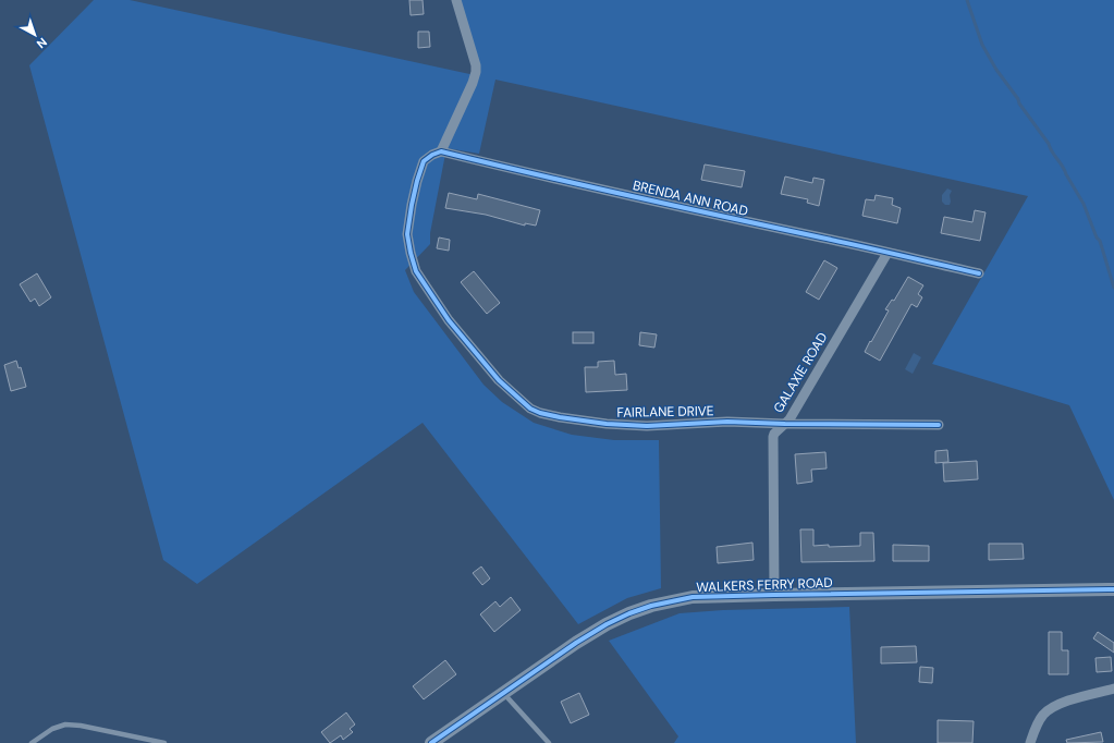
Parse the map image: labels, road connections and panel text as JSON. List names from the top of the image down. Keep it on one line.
{"streets":{"street":["BRENDA ANN ROAD","GALAXIE ROAD","FAIRLANE DRIVE","WALKERS FERRY ROAD"]},"crossings":[["BRENDA ANN ROAD","GALAXIE ROAD"],["BRENDA ANN ROAD","FAIRLANE DRIVE"],["GALAXIE ROAD","FAIRLANE DRIVE"],["GALAXIE ROAD","WALKERS FERRY ROAD"]],"north":"bottom right"}
